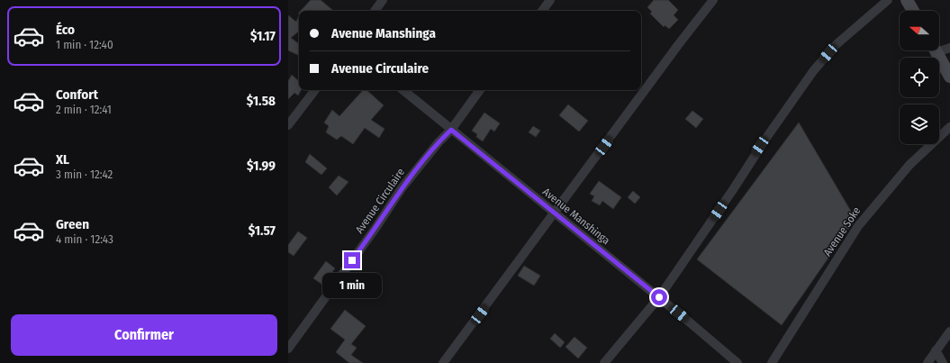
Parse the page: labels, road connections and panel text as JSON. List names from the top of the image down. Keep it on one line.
{"streets":{"street":["Avenue Circulaire","Avenue Manshinga","Avenue Soke"]},"crossings":[["Avenue Circulaire","Avenue Manshinga"]],"north":"left","page":{"list":[{"name":"Éco","note":"1 min · 12:40","value":"$1.17"},{"name":"Confort","note":"2 min · 12:41","value":"$1.58"},{"name":"XL","note":"3 min · 12:42","value":"$1.99"},{"name":"Green","note":"4 min · 12:43","value":"$1.57"}],"banner":["Avenue Manshinga","Avenue Circulaire"],"bubble":"1 min","buttons":"Confirmer"}}
